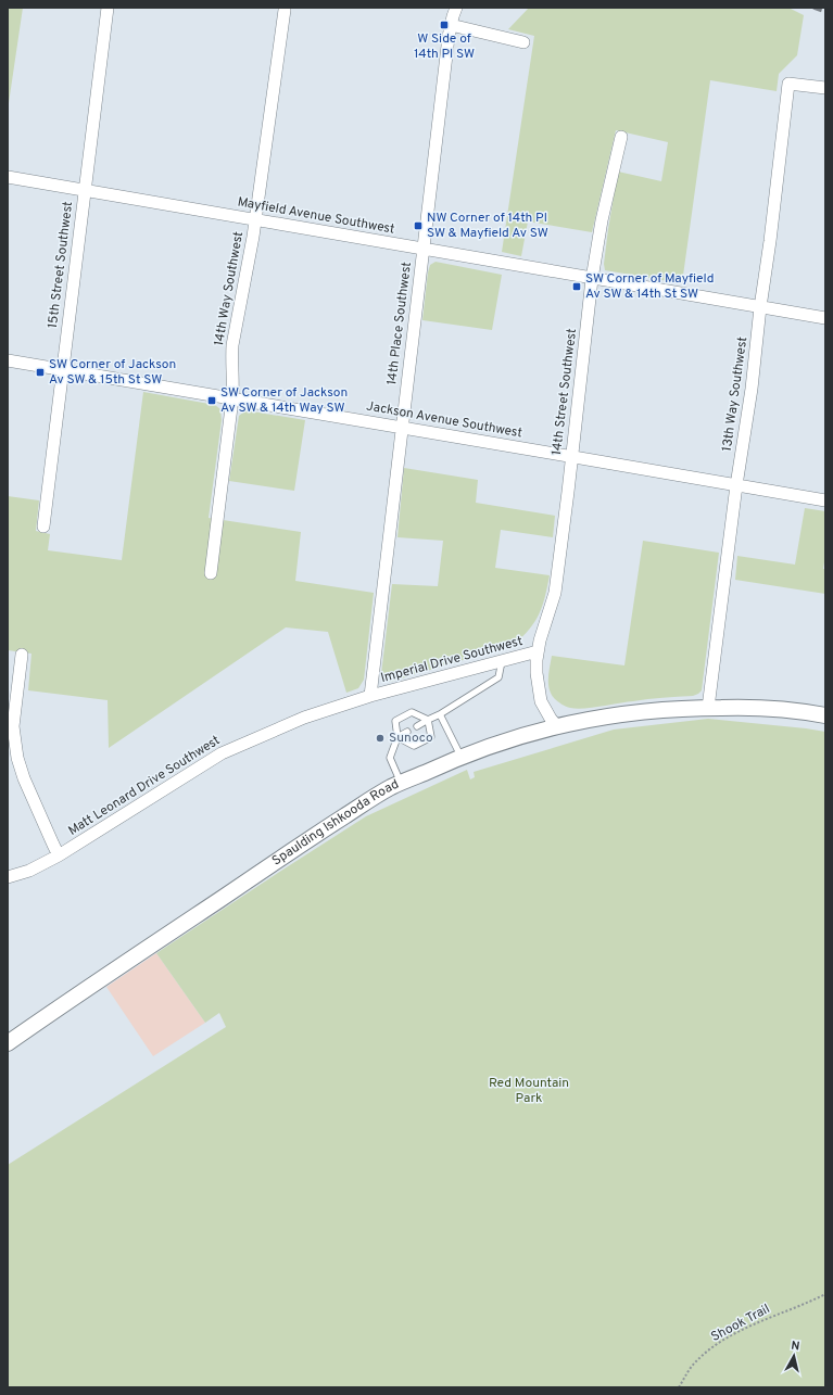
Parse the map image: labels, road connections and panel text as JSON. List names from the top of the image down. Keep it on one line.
{"streets":{"street":["Mayfield Avenue Southwest","15th Street Southwest","14th Way Southwest","14th Place Southwest","14th Street Southwest","13th Way Southwest","Jackson Avenue Southwest","Imperial Drive Southwest","Matt Leonard Drive Southwest","Spaulding Ishkooda Road"],"path":["Shook Trail"]},"crossings":[["Mayfield Avenue Southwest","15th Street Southwest"],["Mayfield Avenue Southwest","14th Way Southwest"],["Mayfield Avenue Southwest","14th Place Southwest"],["Mayfield Avenue Southwest","14th Street Southwest"],["Mayfield Avenue Southwest","13th Way Southwest"],["15th Street Southwest","Jackson Avenue Southwest"],["14th Way Southwest","Jackson Avenue Southwest"],["14th Place Southwest","Jackson Avenue Southwest"],["14th Place Southwest","Imperial Drive Southwest"],["14th Place Southwest","Matt Leonard Drive Southwest"],["14th Street Southwest","Jackson Avenue Southwest"],["14th Street Southwest","Imperial Drive Southwest"],["13th Way Southwest","Jackson Avenue Southwest"],["13th Way Southwest","Spaulding Ishkooda Road"],["Imperial Drive Southwest","Matt Leonard Drive Southwest"],["Imperial Drive Southwest","Spaulding Ishkooda Road"]],"parks":["Red Mountain Park"],"places":{"transit":["W Side of 14th Pl SW","NW Corner of 14th Pl SW & Mayfield Av SW","SW Corner of Mayfield Av SW & 14th St SW","SW Corner of Jackson Av SW & 15th St SW","SW Corner of Jackson Av SW & 14th Way SW"],"other":["Sunoco"]},"north":"top"}
